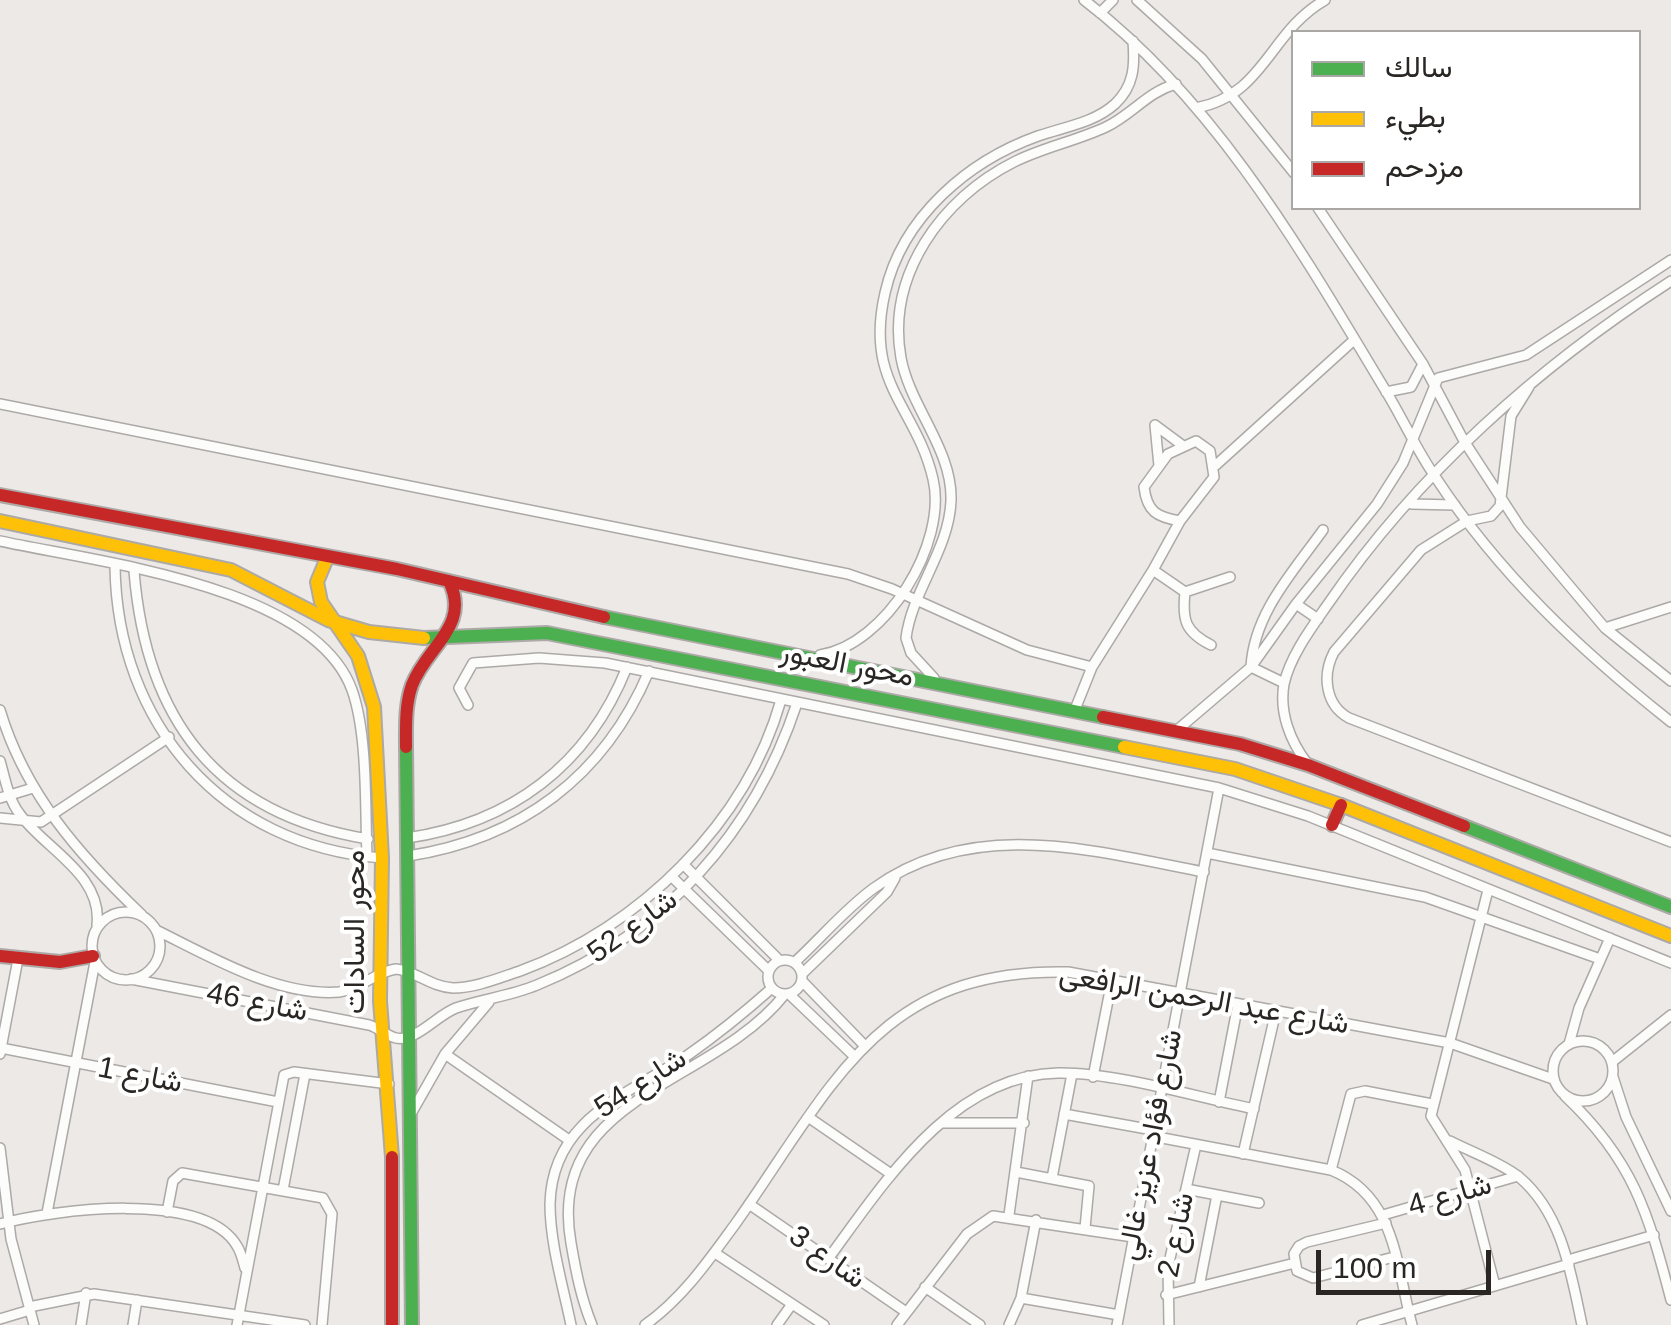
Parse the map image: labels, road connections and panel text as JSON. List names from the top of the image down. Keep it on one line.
{"streets":{"main road":["محور العبور","محور السادات"],"street":["شارع 52","شارع عبد الرحمن الرافعى","شارع 46","شارع 1","شارع 54","شارع فؤاد عزيز غالي","شارع 4","شارع 2","شارع 3"]},"crossings":[["محور العبور","محور السادات"],["شارع 52","محور السادات"],["شارع 52","شارع 46"],["محور السادات","شارع 46"],["شارع عبد الرحمن الرافعى","شارع فؤاد عزيز غالي"],["شارع عبد الرحمن الرافعى","شارع 3"]],"legend":["سالك","بطيء","مزدحم"],"scale_bar":"100 m"}
